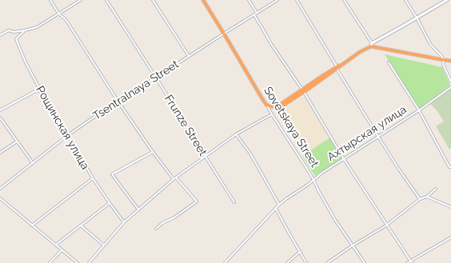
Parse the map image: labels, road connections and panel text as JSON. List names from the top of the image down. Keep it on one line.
{"streets":{"highway":["Sovetskaya Street"],"street":["Tsentralnaya Street","Frunze Street","Рощинская улица","Ахтырская улица"]},"crossings":[["Tsentralnaya Street","Frunze Street"],["Tsentralnaya Street","Sovetskaya Street"],["Tsentralnaya Street","Рощинская улица"],["Sovetskaya Street","Ахтырская улица"]]}
